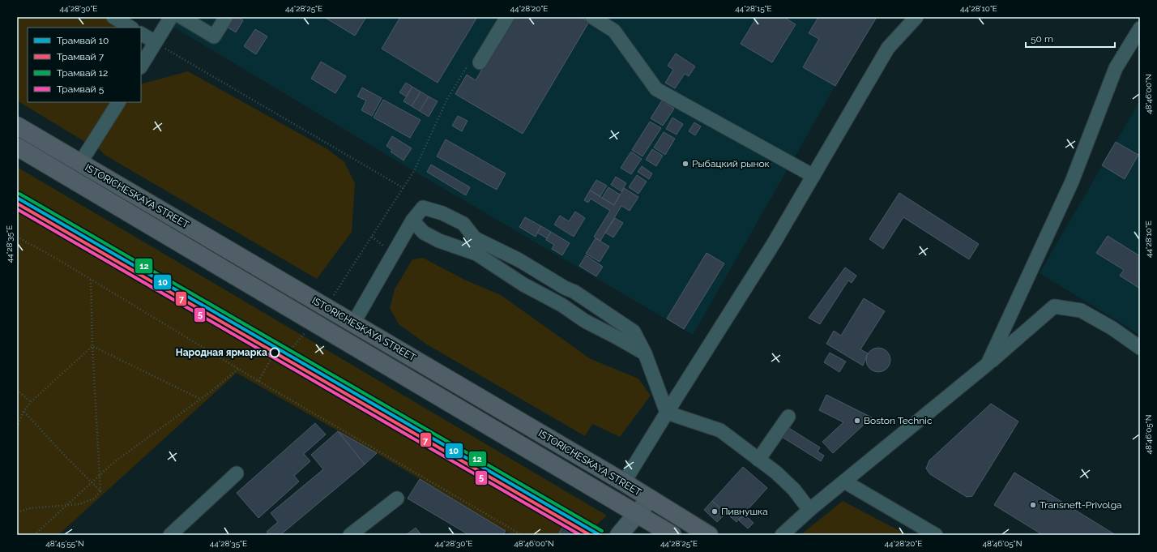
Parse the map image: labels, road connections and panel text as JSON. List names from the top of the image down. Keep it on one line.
{"streets":{"highway":["ISTORICHESKAYA STREET"]},"places":["Рыбацкий рынок","Народная ярмарка","Boston Technic","Transneft-Privolga","Пивнушка"],"lines":["tram line 12","tram line 10","tram line 7","tram line 5"],"legend":["Трамвай 10","Трамвай 7","Трамвай 12","Трамвай 5"],"scale_bar":"50 m","coordinates":["44°28'30\"E","44°28'25\"E","44°28'20\"E","44°28'15\"E","44°28'10\"E","48°46'00\"N","44°28'35\"E","48°46'05\"N","48°45'55\"N"]}
